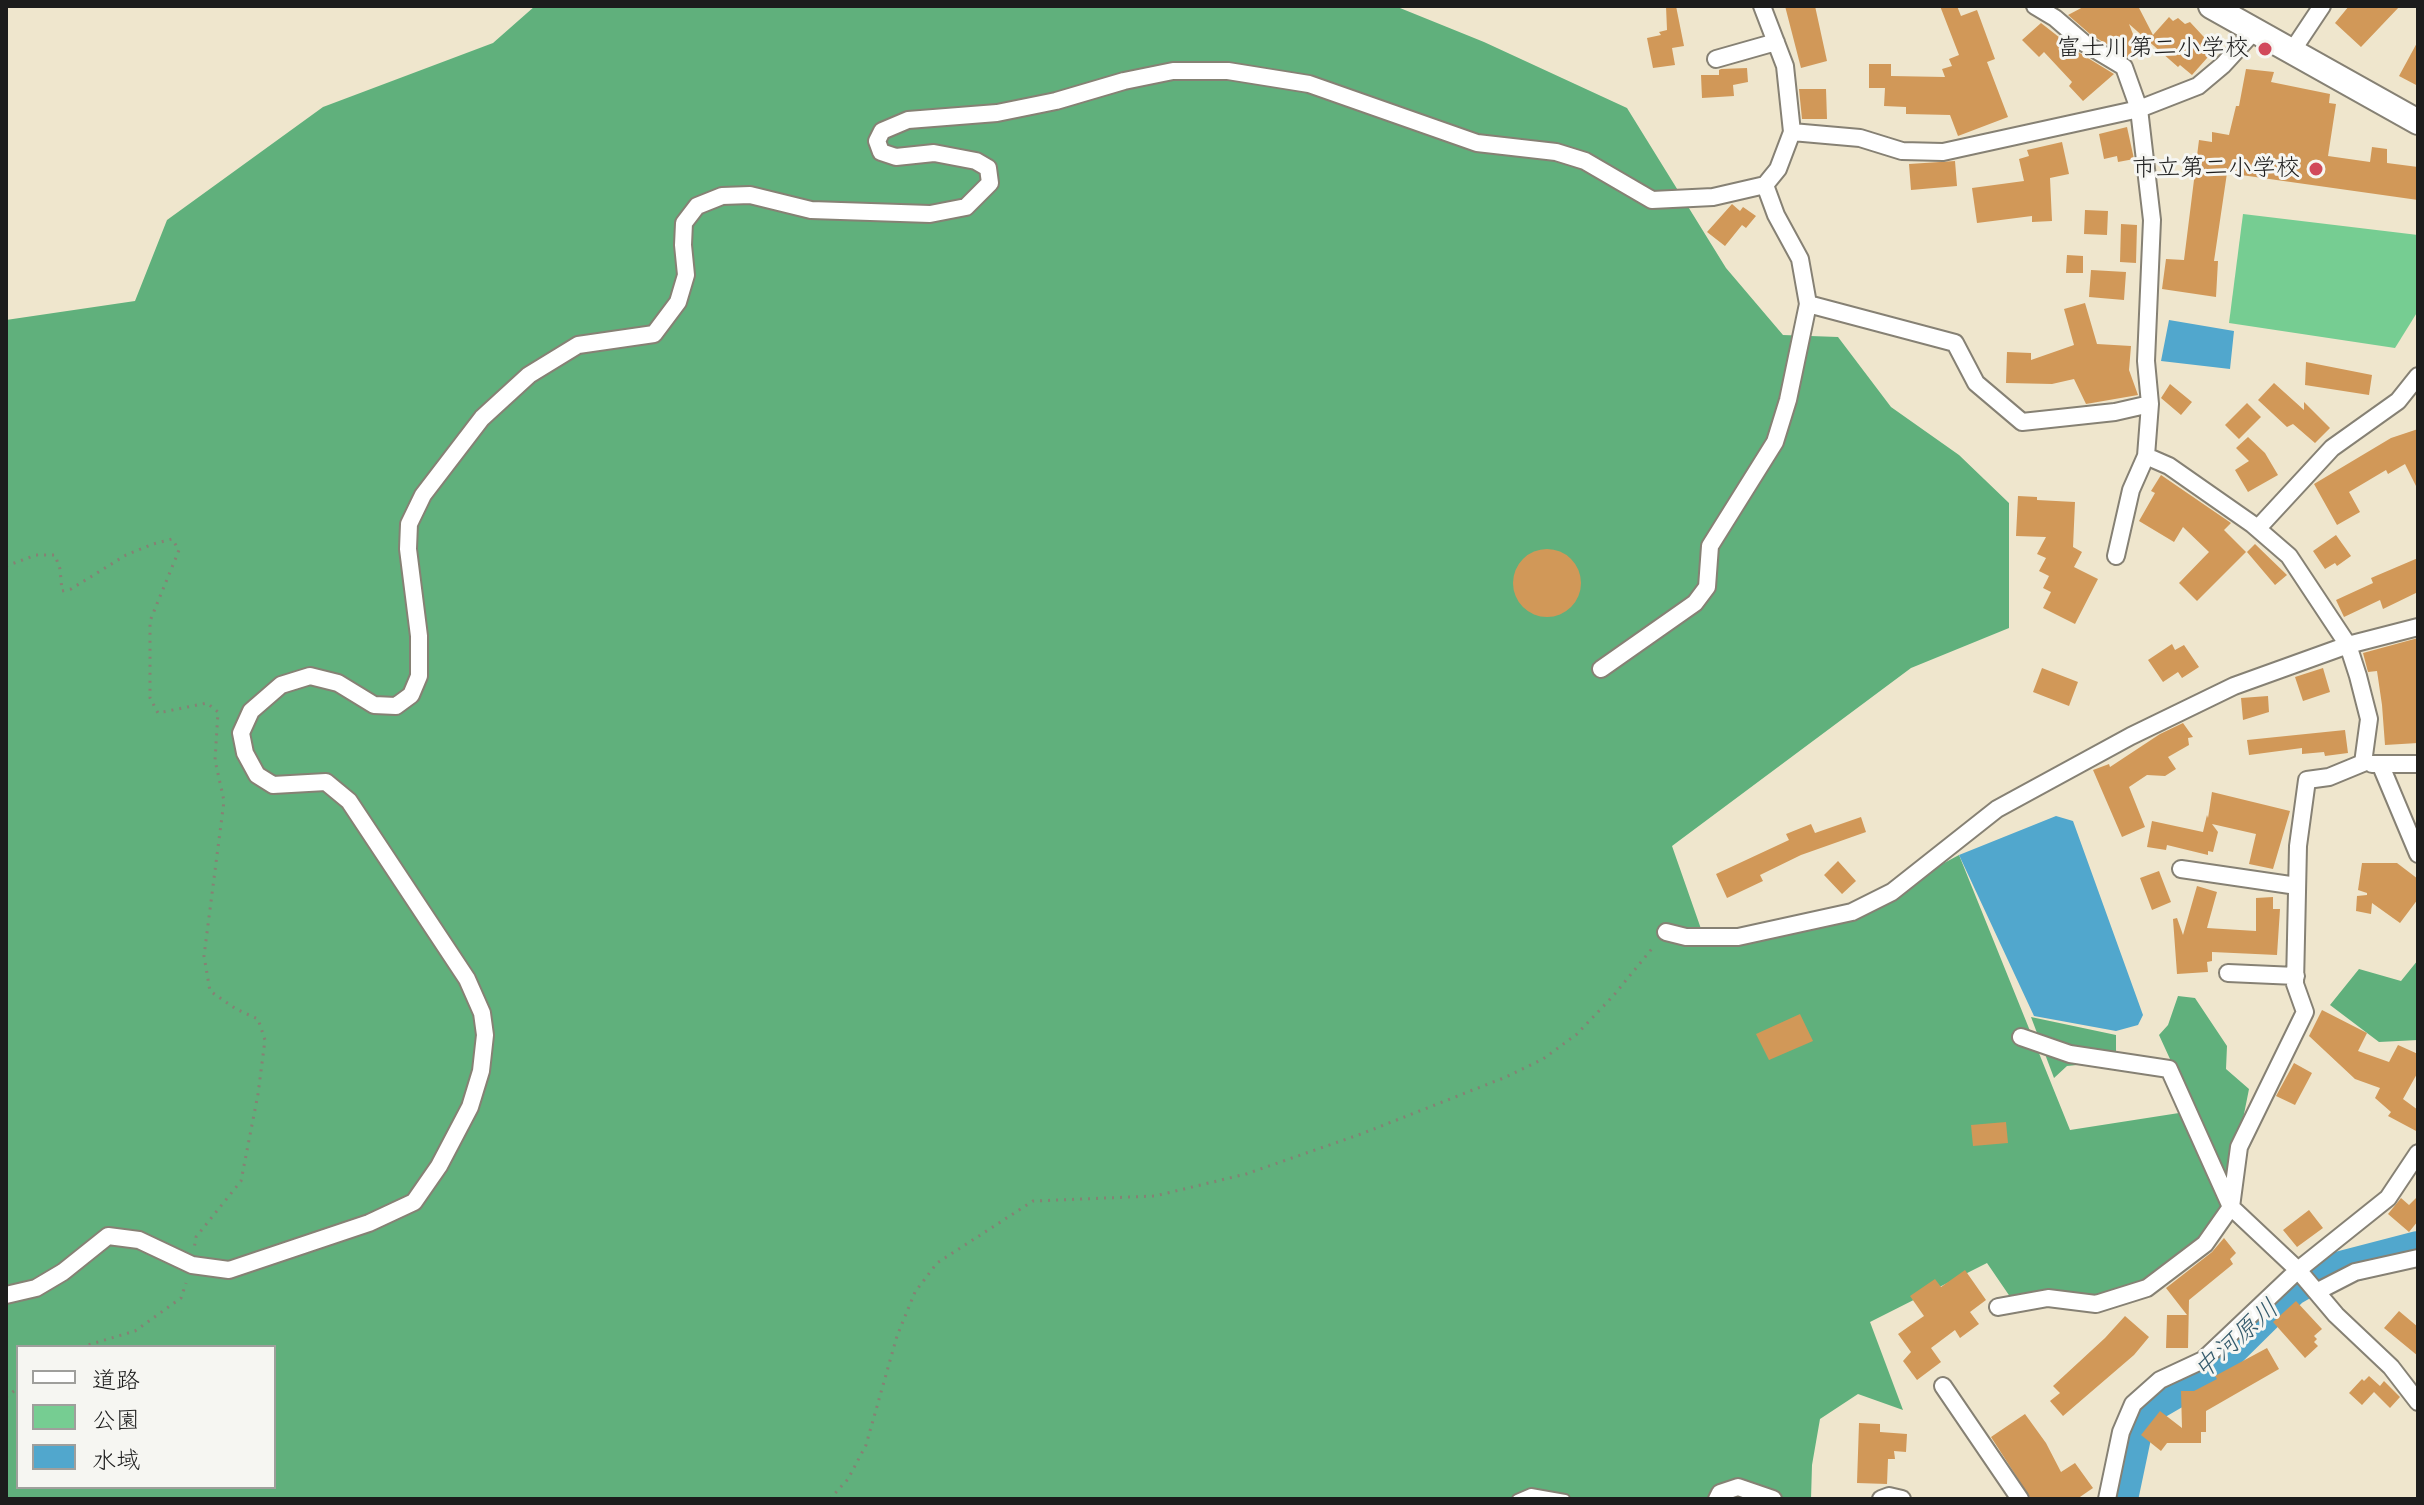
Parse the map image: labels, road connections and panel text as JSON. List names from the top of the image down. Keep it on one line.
{"water":["中河原川"],"places":["富士川第二小学校","市立第二小学校"],"legend":["道路","公園","水域"]}
